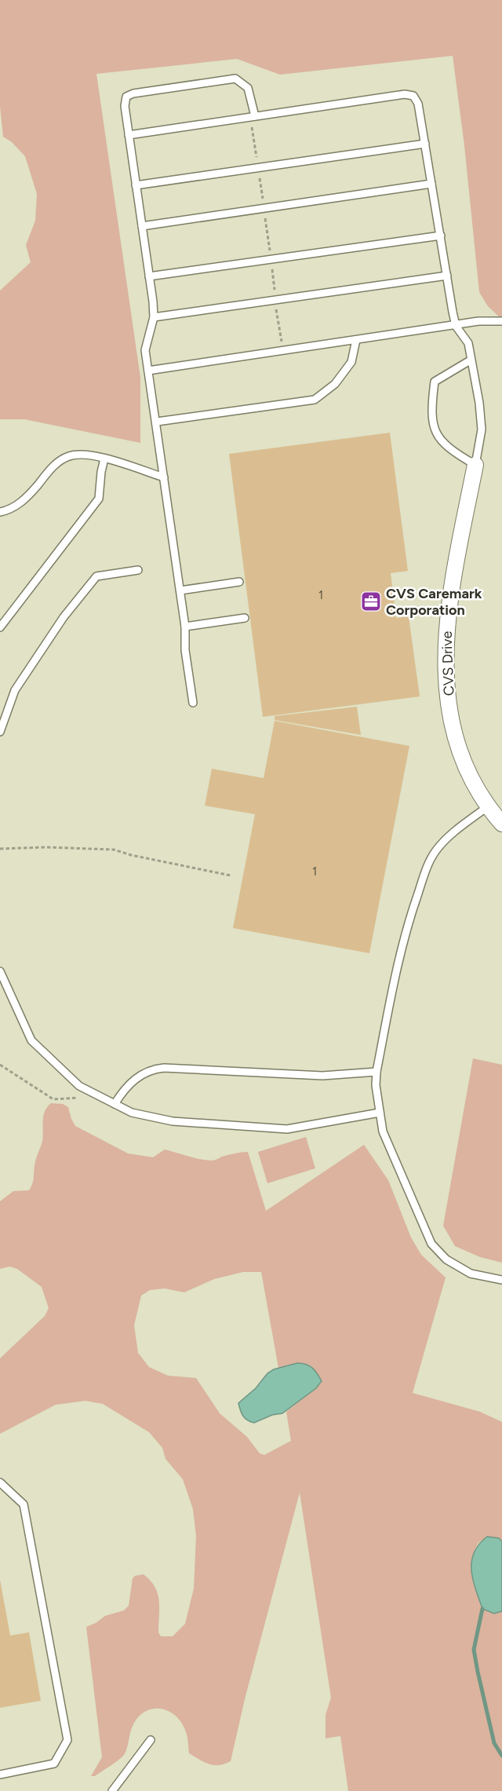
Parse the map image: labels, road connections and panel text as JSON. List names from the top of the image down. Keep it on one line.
{"streets":{"street":["CVS Drive"]},"places":{"office":["CVS Caremark Corporation"]},"house_numbers":["1","1"]}
